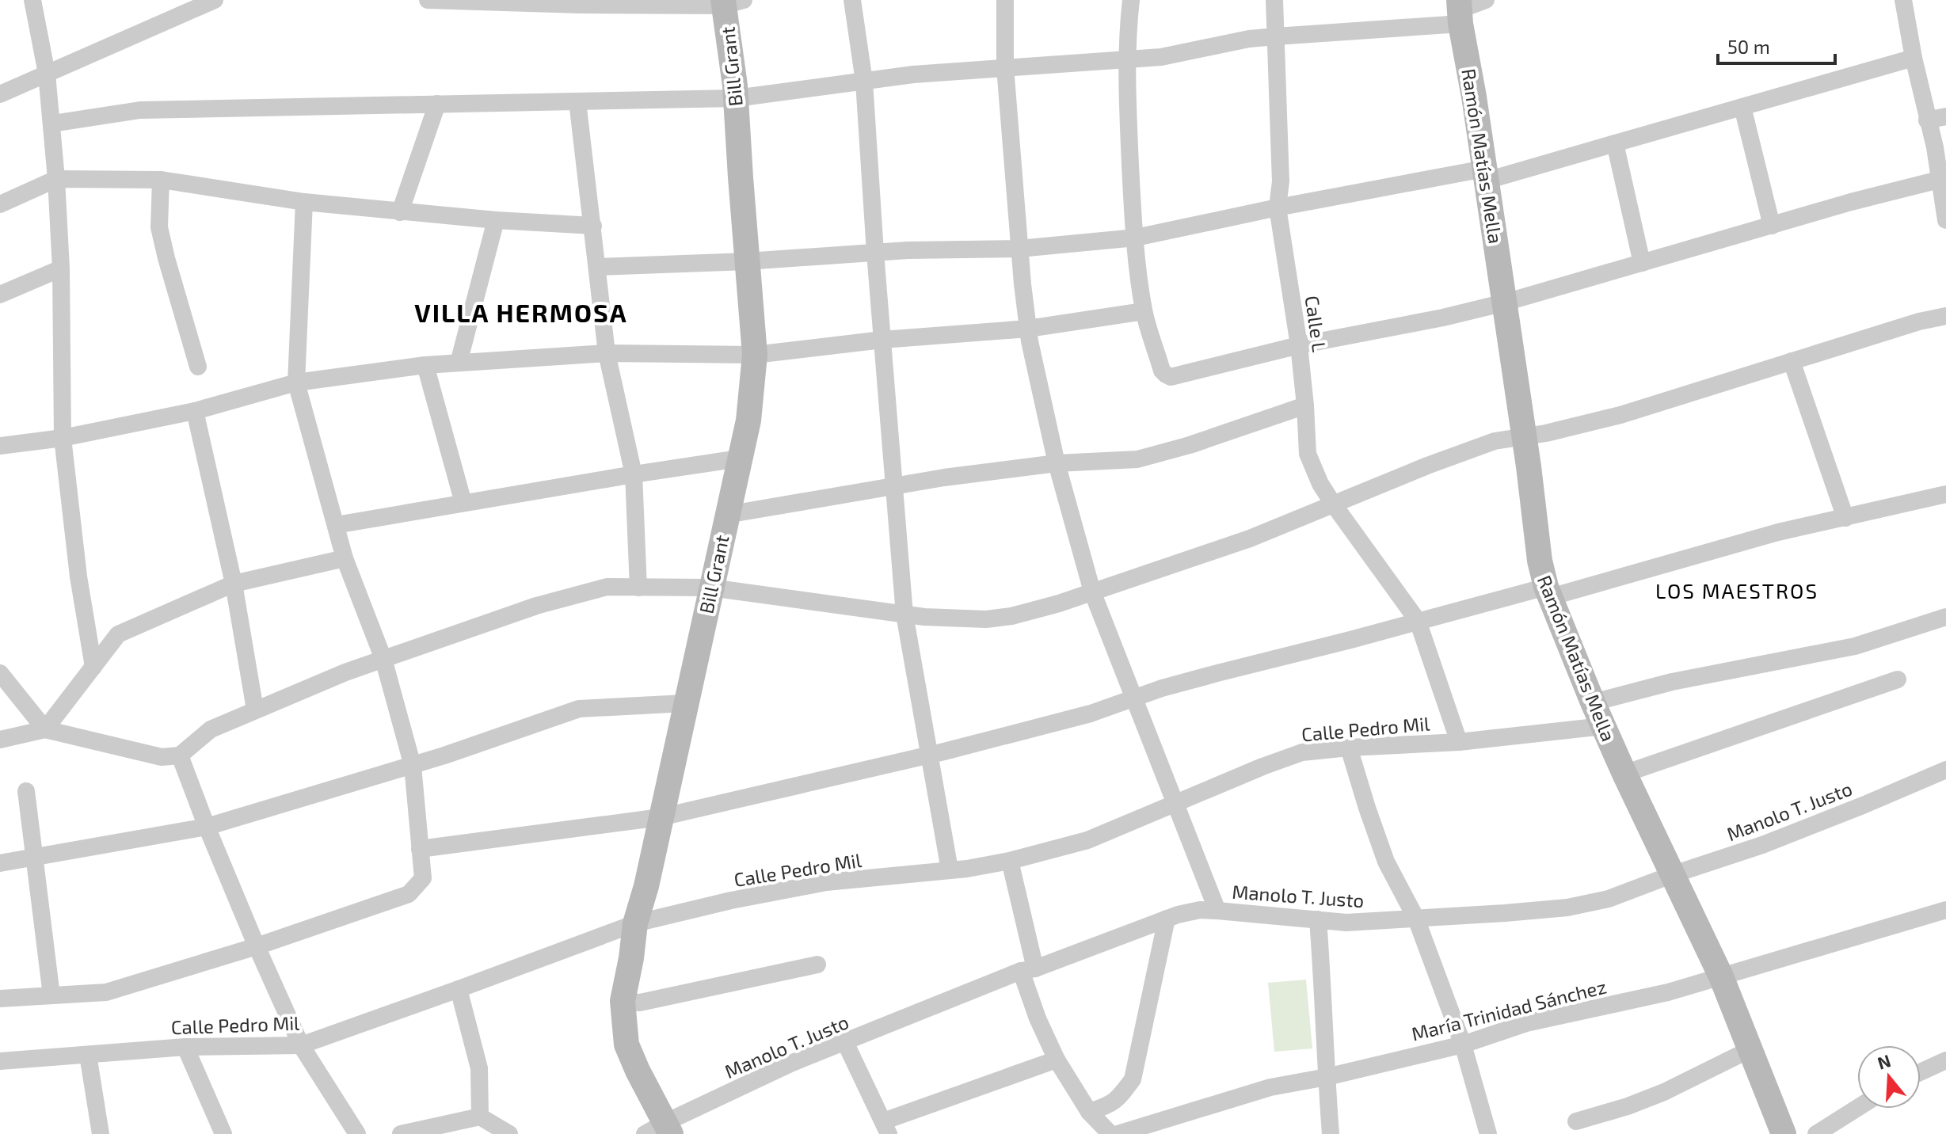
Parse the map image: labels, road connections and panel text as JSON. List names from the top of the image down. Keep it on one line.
{"streets":{"street":["Bill Grant","Ramón Matías Mella","Calle L","Calle Pedro Mil","Manolo T. Justo","María Trinidad Sánchez"]},"crossings":[["Bill Grant","Calle Pedro Mil"],["Bill Grant","Manolo T. Justo"],["Ramón Matías Mella","Calle Pedro Mil"],["Ramón Matías Mella","Manolo T. Justo"],["Ramón Matías Mella","María Trinidad Sánchez"],["Calle L","Calle Pedro Mil"]],"districts":["VILLA HERMOSA","LOS MAESTROS"],"scale_bar":"50 m","north":"top"}
